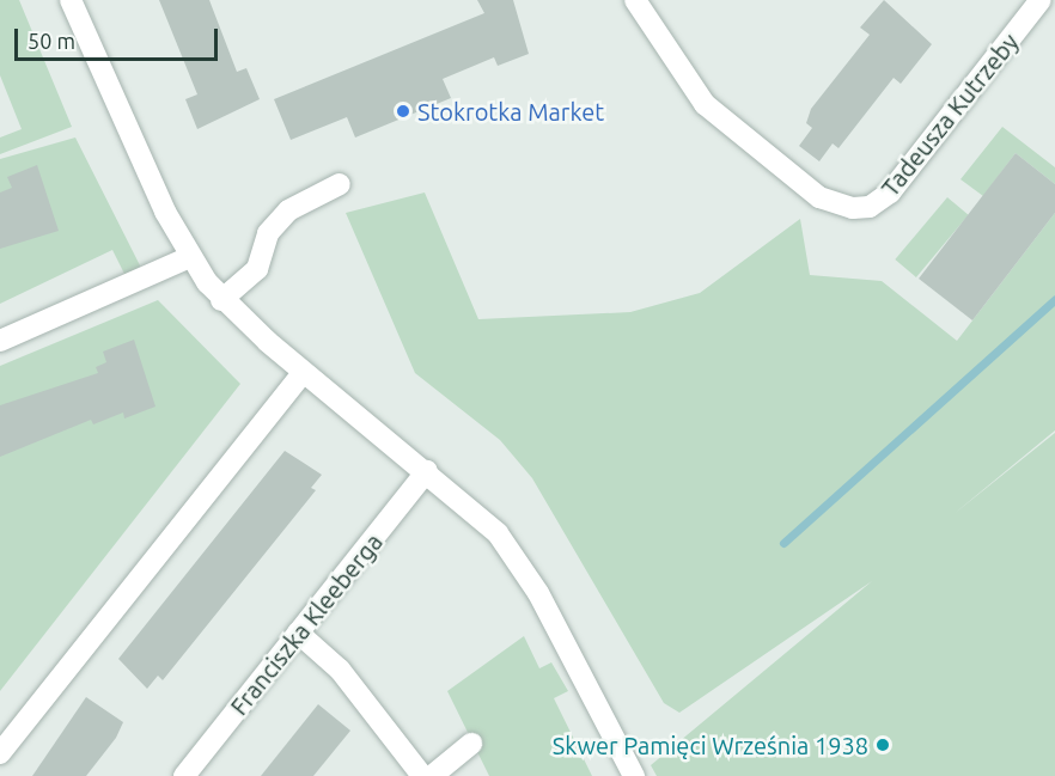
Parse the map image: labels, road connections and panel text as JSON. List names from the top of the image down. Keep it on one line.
{"streets":{"street":["Tadeusza Kutrzeby","Franciszka Kleeberga"]},"places":["Stokrotka Market","Skwer Pamięci Września 1938"],"scale_bar":"50 m"}
